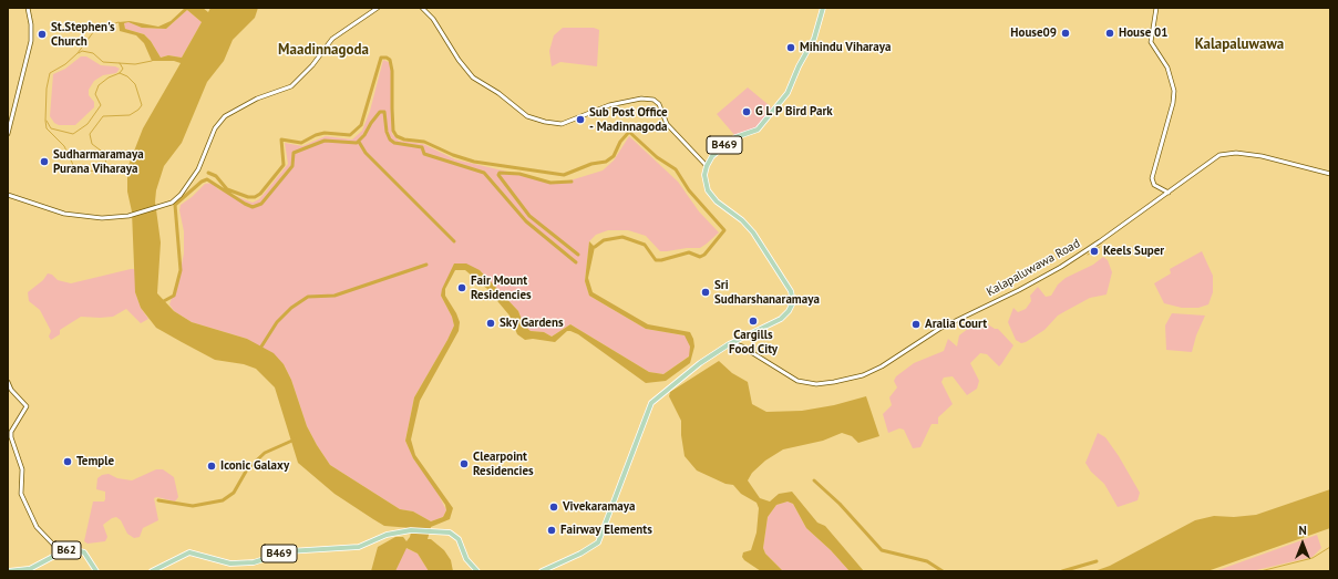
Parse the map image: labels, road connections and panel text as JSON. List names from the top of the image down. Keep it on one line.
{"streets":{"main road":["B469","B62"],"street":["Kalapaluwawa Road"]},"crossings":[["B469","Kalapaluwawa Road"]],"districts":["Kalapaluwawa","Maadinnagoda"],"places":["House09","House 01","St.Stephen's Church","Mihindu Viharaya","G L P Bird Park","Sub Post Office - Madinnagoda","Sudharmaramaya Purana Viharaya","Keels Super","Fair Mount Residencies","Sri Sudharshanaramaya","Cargills Food City","Sky Gardens","Aralia Court","Temple","Clearpoint Residencies","Iconic Galaxy","Vivekaramaya","Fairway Elements"],"north":"top"}
